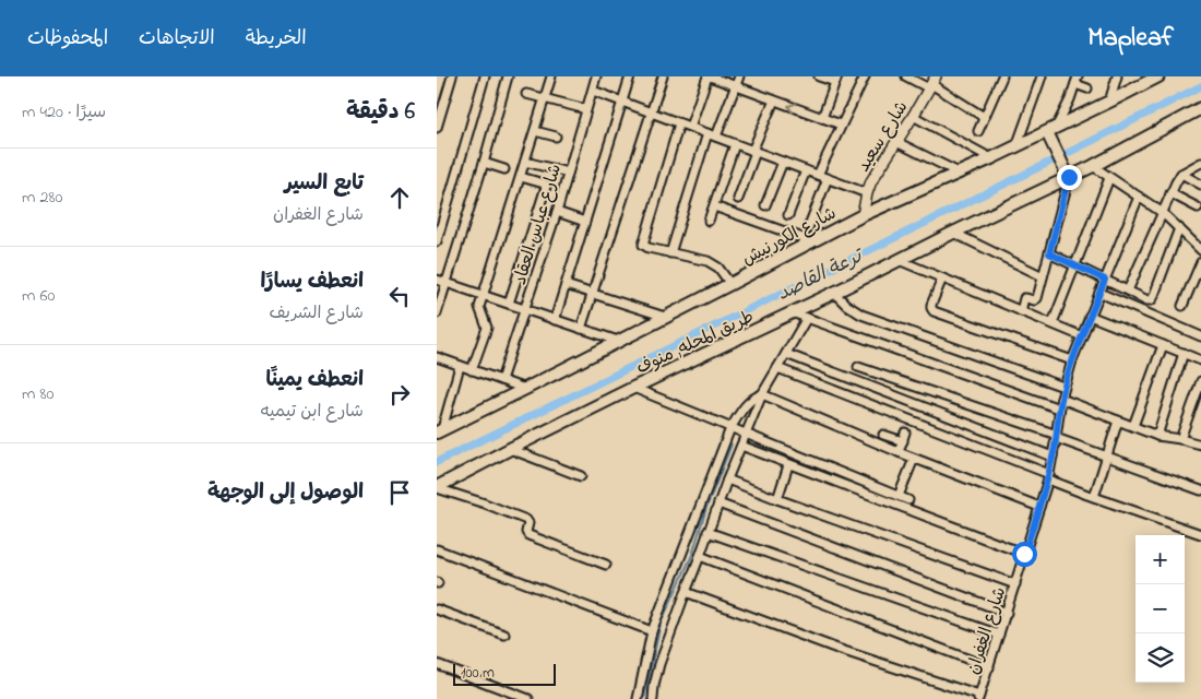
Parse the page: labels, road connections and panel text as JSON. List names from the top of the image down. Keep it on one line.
{"streets":{"main road":["شارع الكورنيش","طريق المحله, منوف"],"street":["شارع سعيد","شارع عباس العقاد","شارع الغفران"]},"crossings":[["شارع سعيد","شارع الكورنيش"]],"water":["ترعة القاصد"],"scale_bar":"100 m","page":{"header":"Mapleaf","nav":["الخريطة","الاتجاهات","المحفوظات"],"heading":["6 دقيقة","سيرًا · 420 m"],"list":[["تابع السير","شارع الغفران","280 m"],["انعطف يسارًا","شارع الشريف","60 m"],["انعطف يمينًا","شارع ابن تيميه","80 m"],"الوصول إلى الوجهة"],"map_buttons":["+","−"],"scale":"100 m"}}
